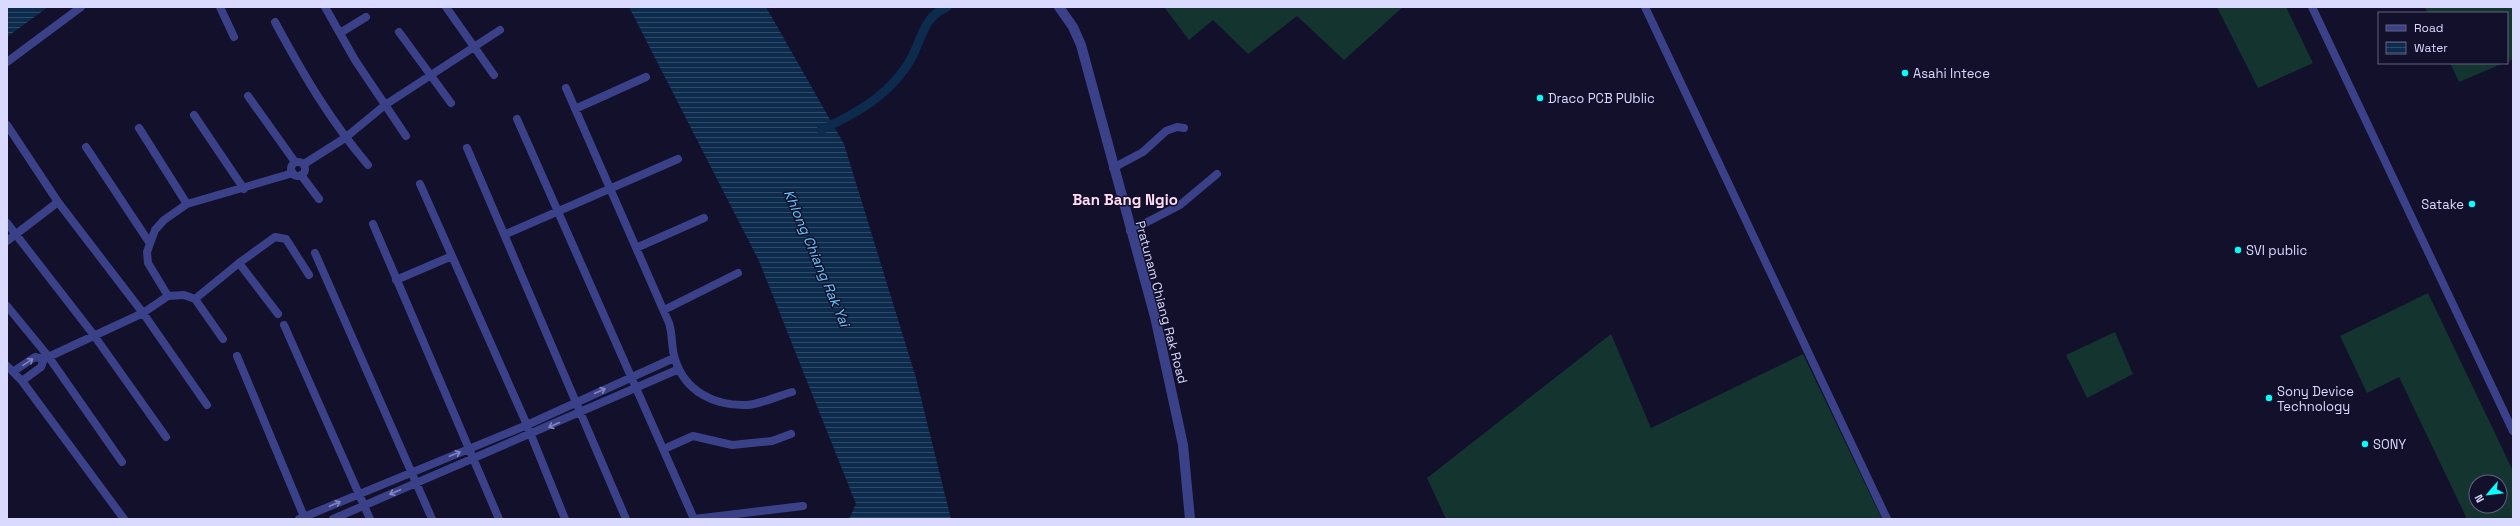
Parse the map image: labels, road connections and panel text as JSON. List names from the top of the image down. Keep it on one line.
{"streets":{"street":["Pratunam Chiang Rak Road"]},"districts":["Ban Bang Ngio"],"water":["Khlong Chiang Rak Yai"],"places":["Asahi Intece","Draco PCB PUblic","Satake","SVI public","Sony Device Technology","SONY"],"legend":["Road","Water"],"north":"bottom left"}
